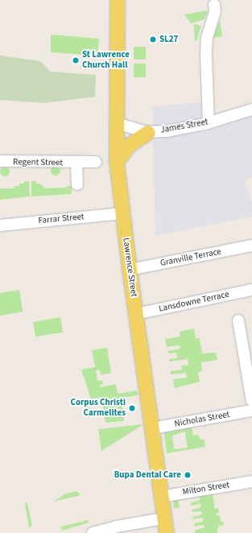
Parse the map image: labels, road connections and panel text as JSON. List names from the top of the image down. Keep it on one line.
{"streets":{"main road":["Lawrence Street"],"street":["James Street","Regent Street","Farrar Street","Granville Terrace","Lansdowne Terrace","Nicholas Street","Milton Street"]},"crossings":[["James Street","Lawrence Street"],["Farrar Street","Lawrence Street"],["Granville Terrace","Lawrence Street"],["Lawrence Street","Lansdowne Terrace"],["Lawrence Street","Nicholas Street"],["Lawrence Street","Milton Street"]],"places":["SL27","St Lawrence Church Hall","Corpus Christi Carmelites","Bupa Dental Care"]}
